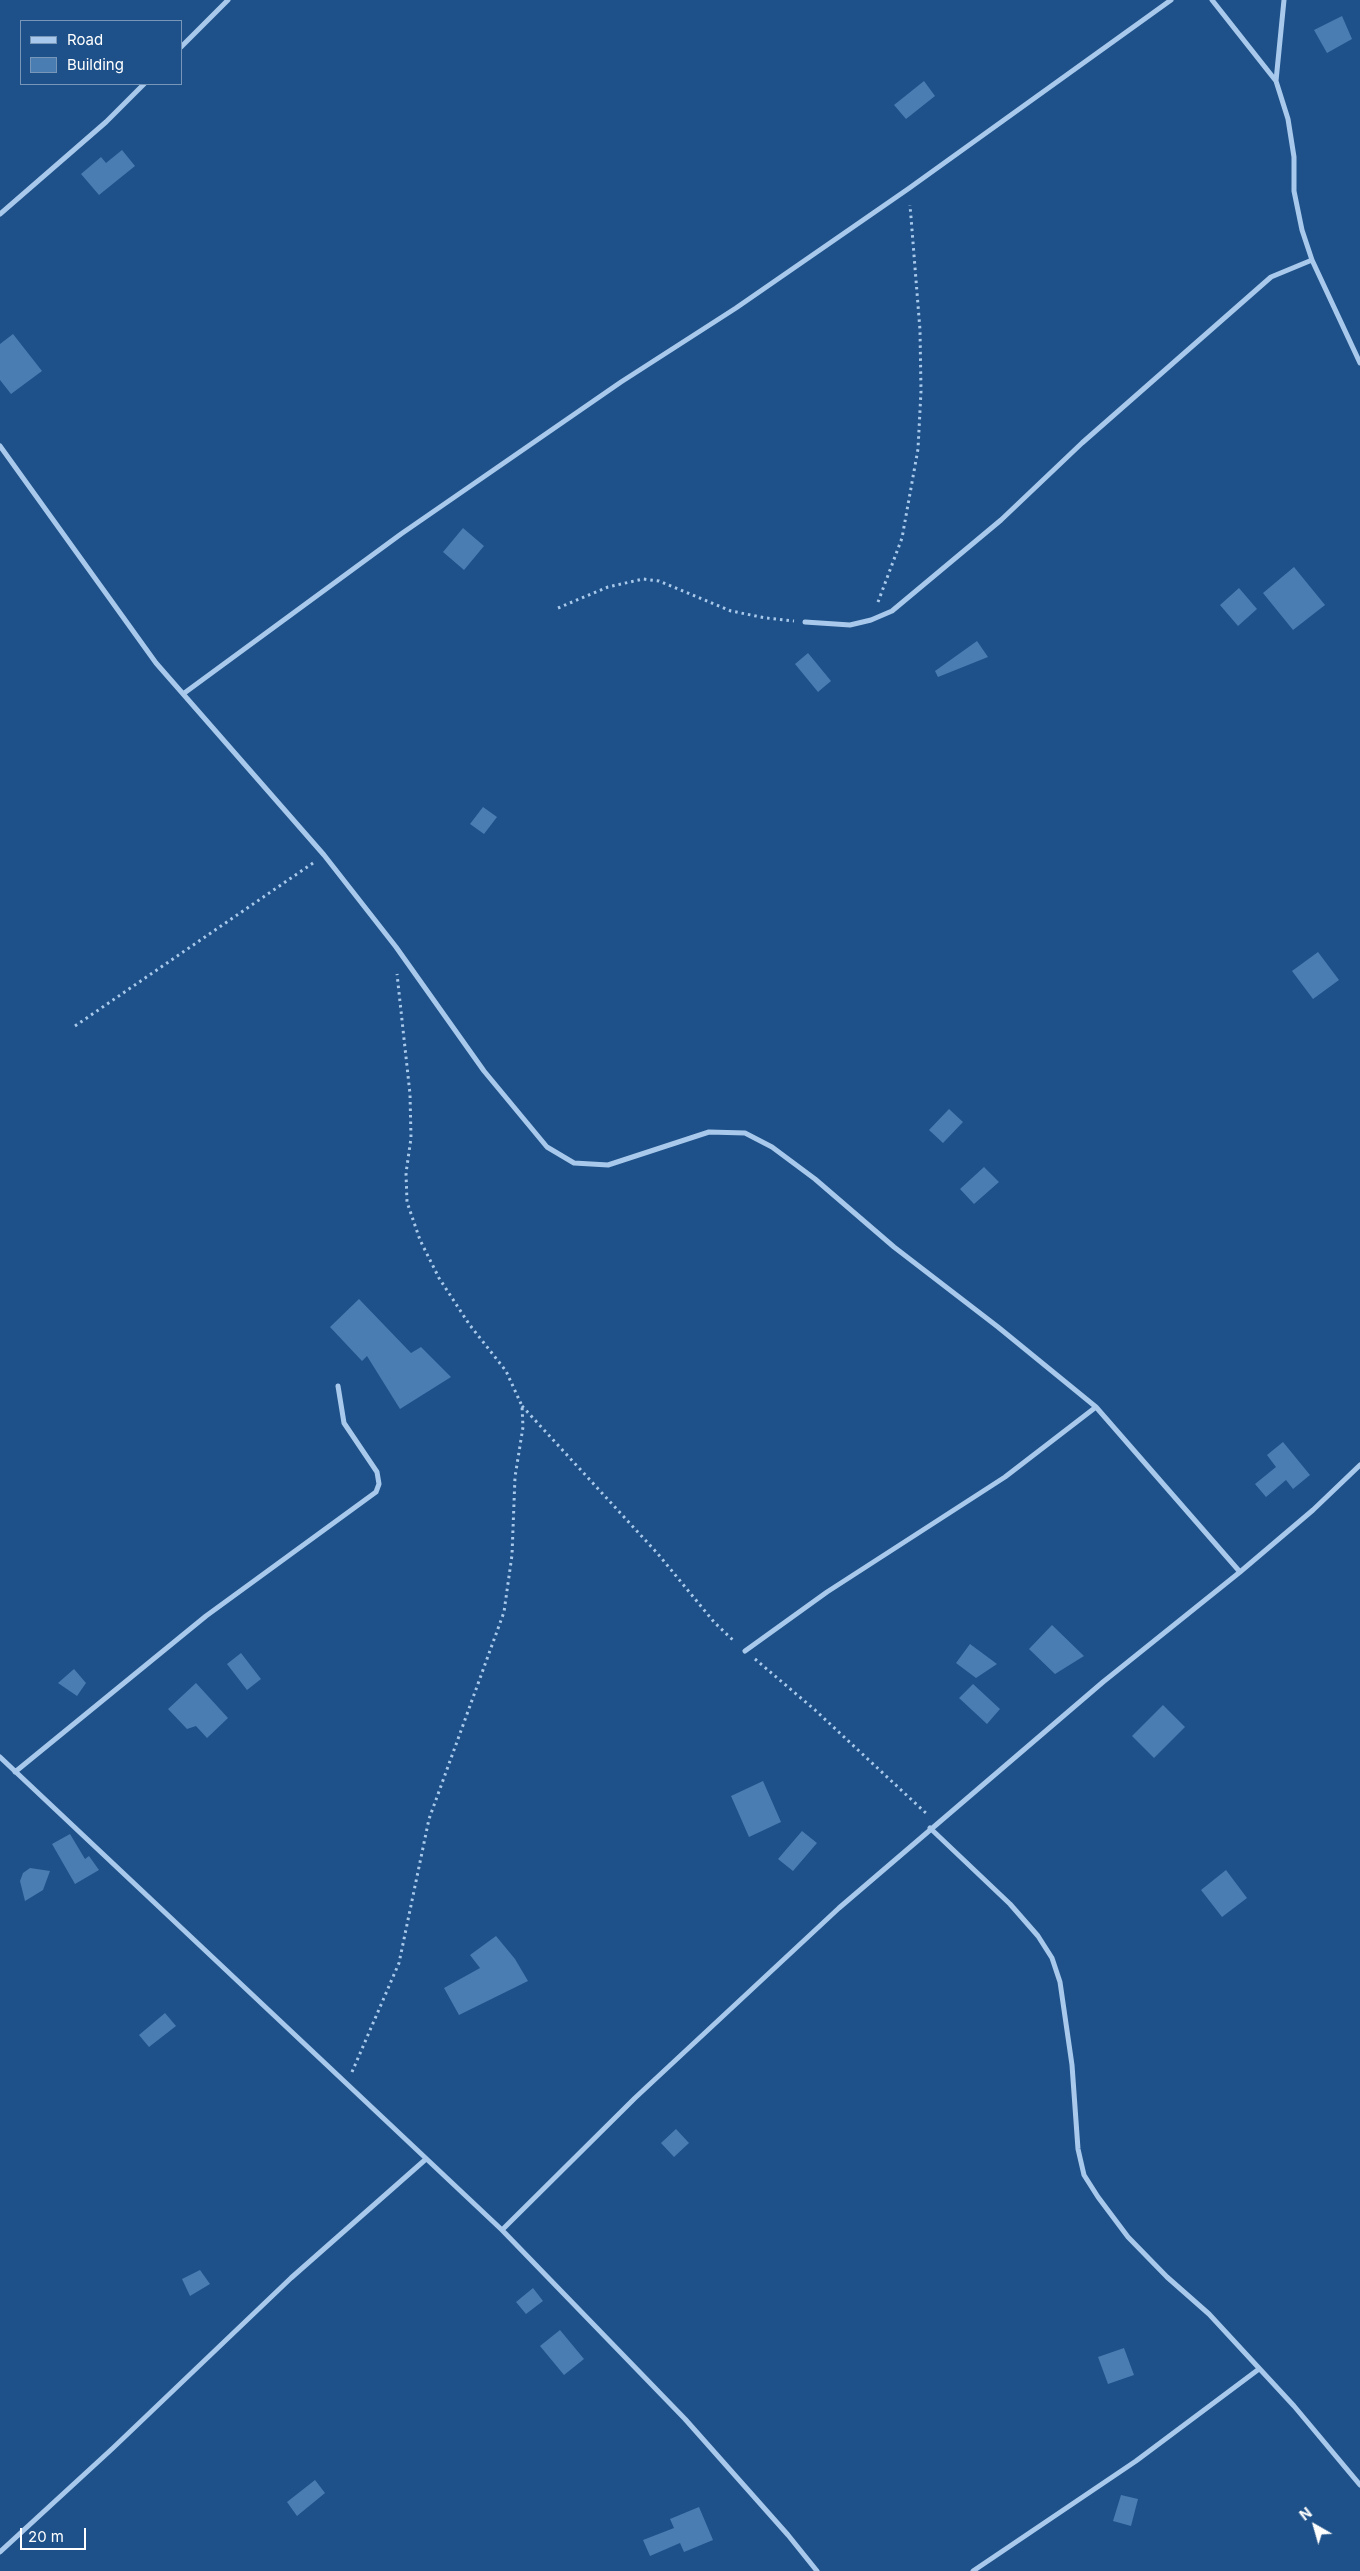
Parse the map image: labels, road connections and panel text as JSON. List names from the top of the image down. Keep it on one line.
{"legend":["Road","Building"],"scale_bar":"20 m","north":"top left"}
